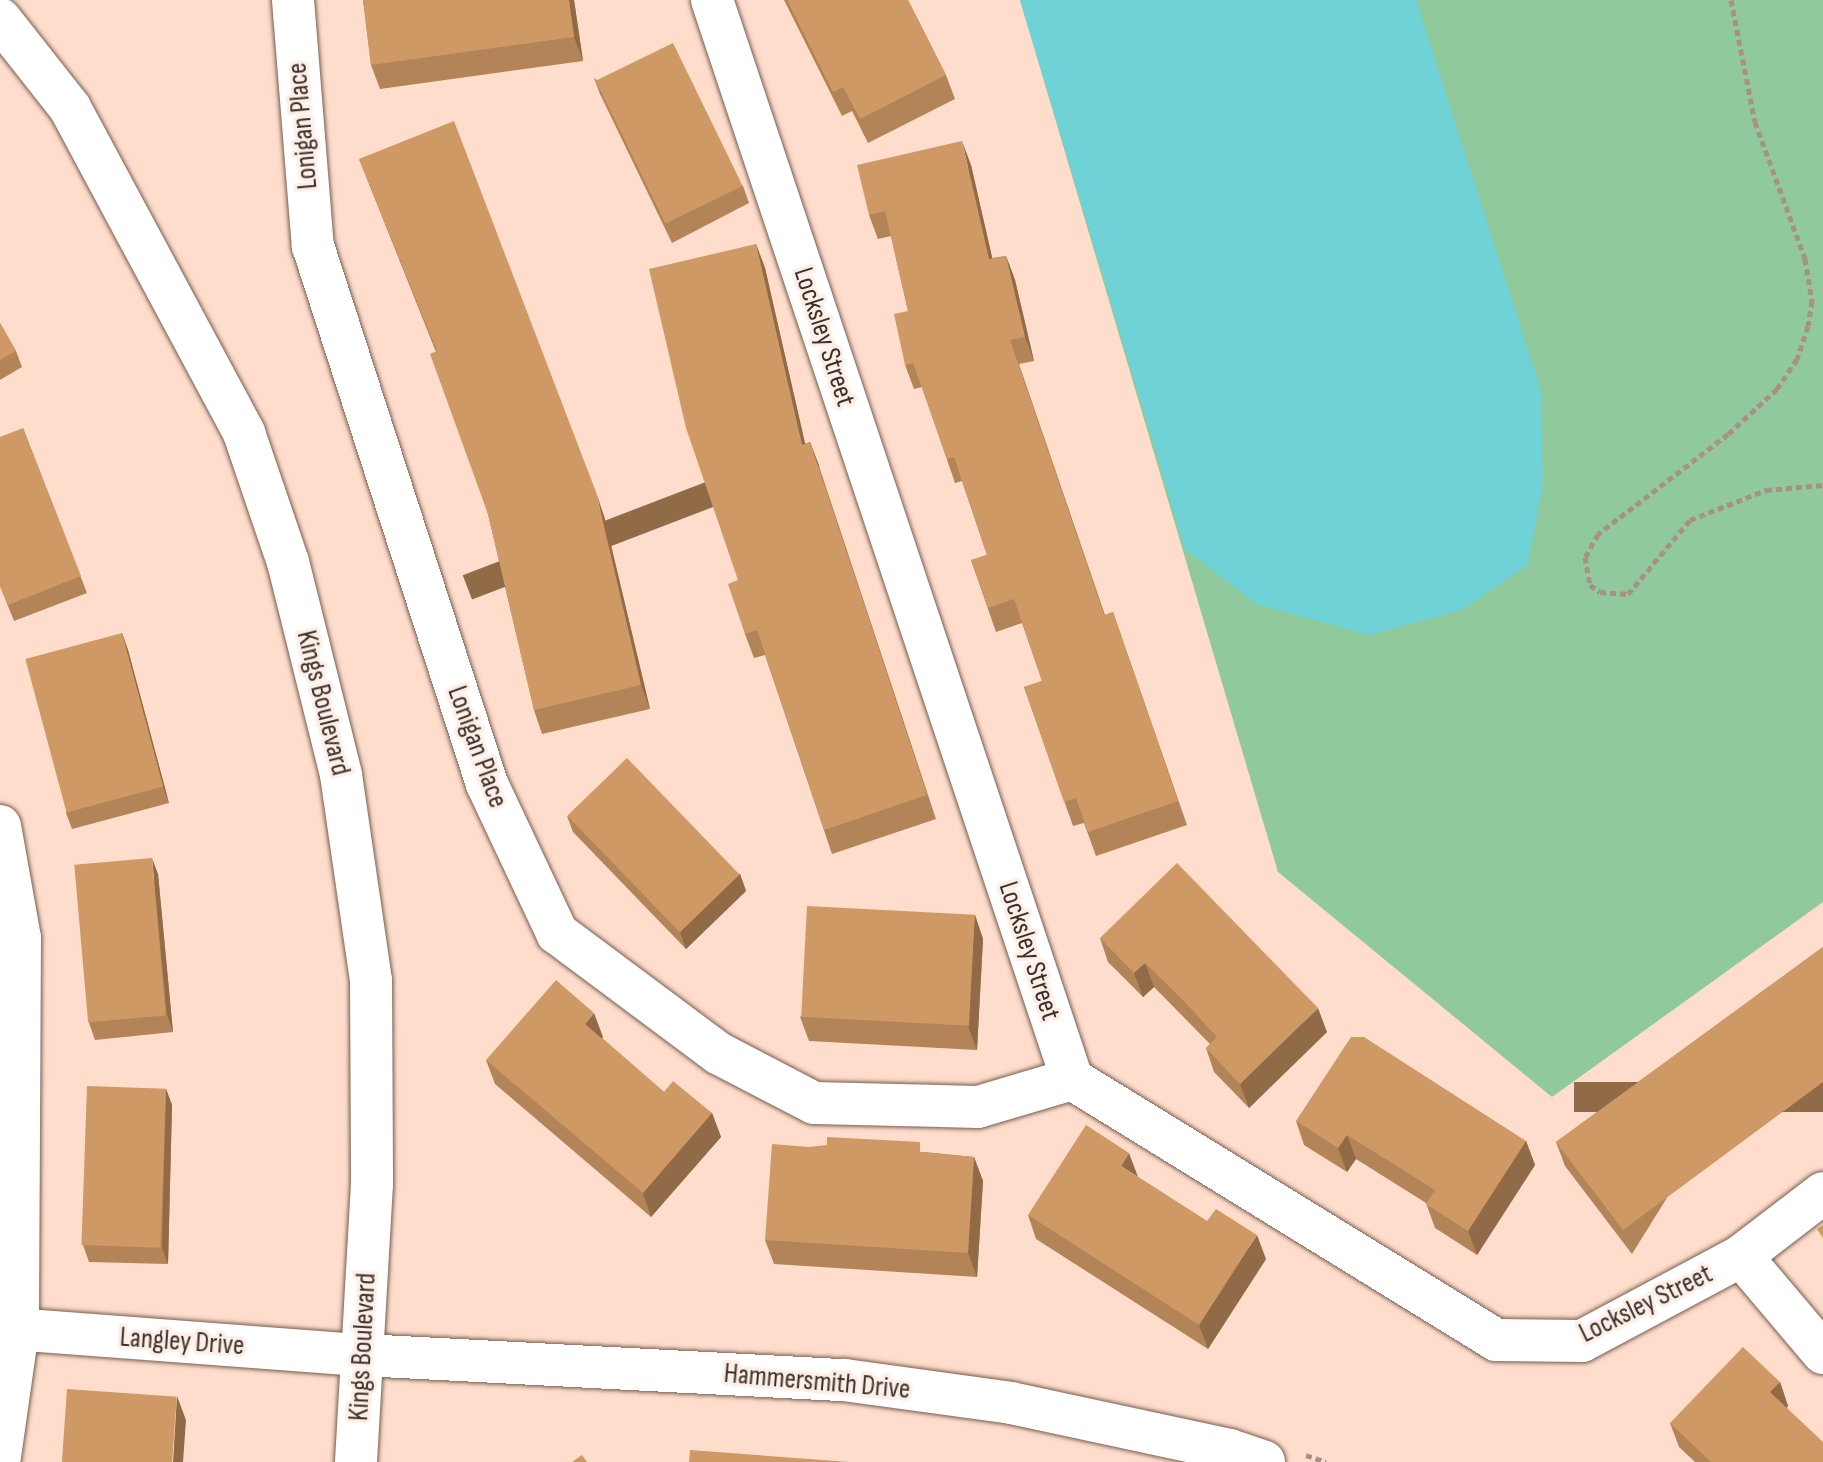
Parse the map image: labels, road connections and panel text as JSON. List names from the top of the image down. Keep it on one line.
{"streets":{"street":["Lonigan Place","Locksley Street","Kings Boulevard","Langley Drive","Hammersmith Drive"]},"crossings":[["Lonigan Place","Locksley Street"],["Kings Boulevard","Langley Drive"],["Kings Boulevard","Hammersmith Drive"],["Langley Drive","Hammersmith Drive"]]}
